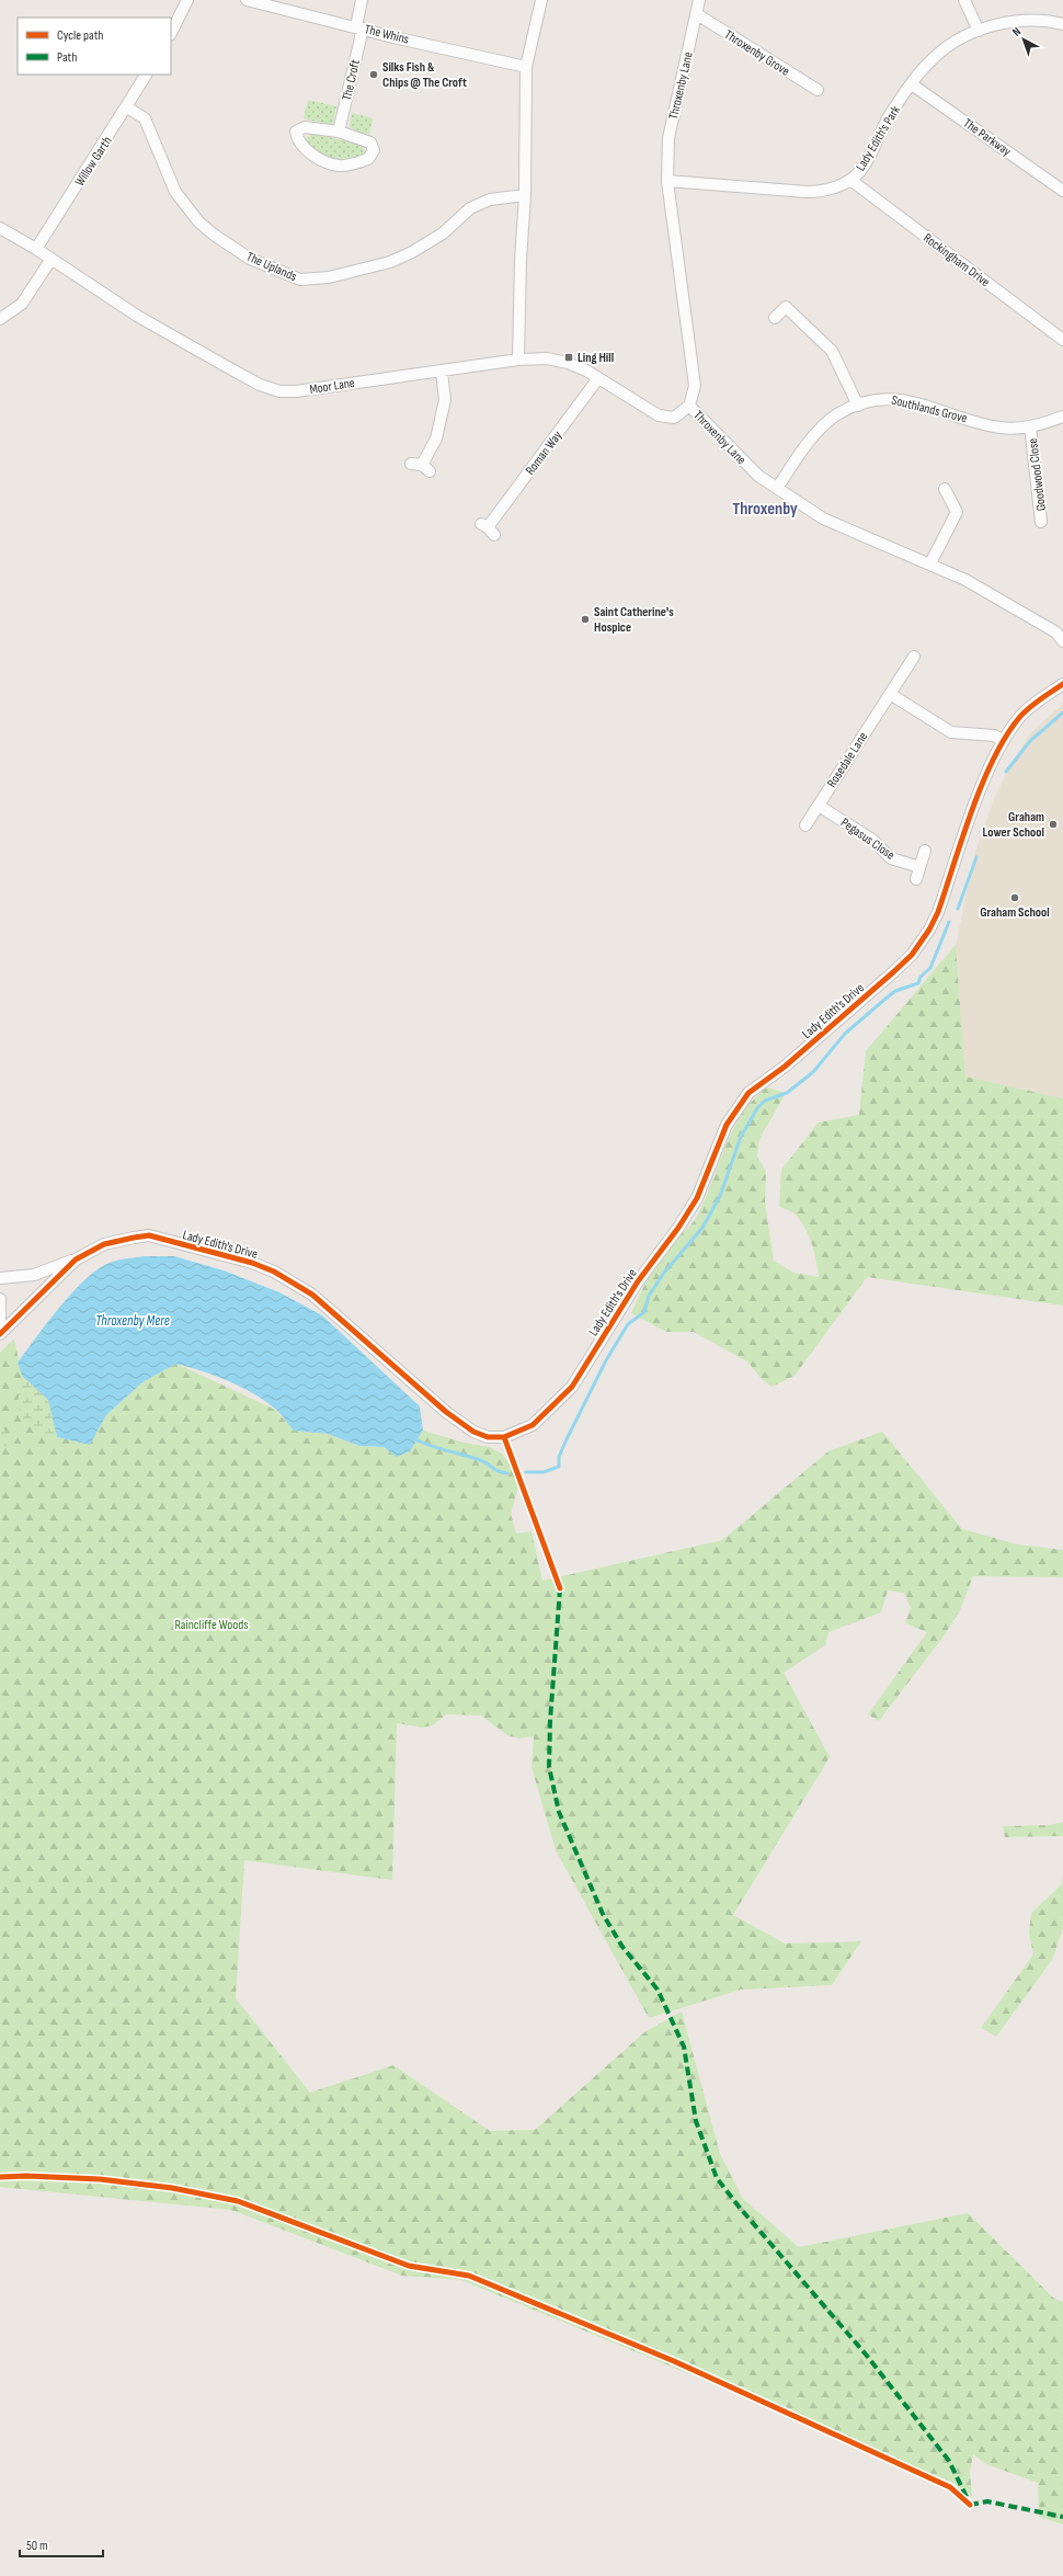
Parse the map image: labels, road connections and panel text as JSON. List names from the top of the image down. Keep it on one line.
{"streets":{"street":["The Whins","Throxenby Grove","The Croft","Throxenby Lane","The Parkway","Lady Edith's Park","Willow Garth","Rockingham Drive","The Uplands","Moor Lane","Southlands Grove","Roman Way","Goodwood Close","Rosedale Lane","Pegasus Close","Lady Edith's Drive"]},"crossings":[["The Whins","The Croft"],["Throxenby Grove","Throxenby Lane"],["Throxenby Lane","Lady Edith's Park"],["Throxenby Lane","Moor Lane"],["Throxenby Lane","Southlands Grove"],["The Parkway","Lady Edith's Park"],["Lady Edith's Park","Rockingham Drive"],["Willow Garth","The Uplands"],["Willow Garth","Moor Lane"],["Moor Lane","Roman Way"],["Southlands Grove","Goodwood Close"],["Rosedale Lane","Pegasus Close"]],"districts":["Throxenby"],"water":["Throxenby Mere"],"parks":["Raincliffe Woods"],"places":{"other":["Silks Fish & Chips @ The Croft","Saint Catherine's Hospice","Graham Lower School","Graham School"],"transit":["Ling Hill"]},"legend":["Cycle path","Path"],"scale_bar":"50 m","north":"top left"}
